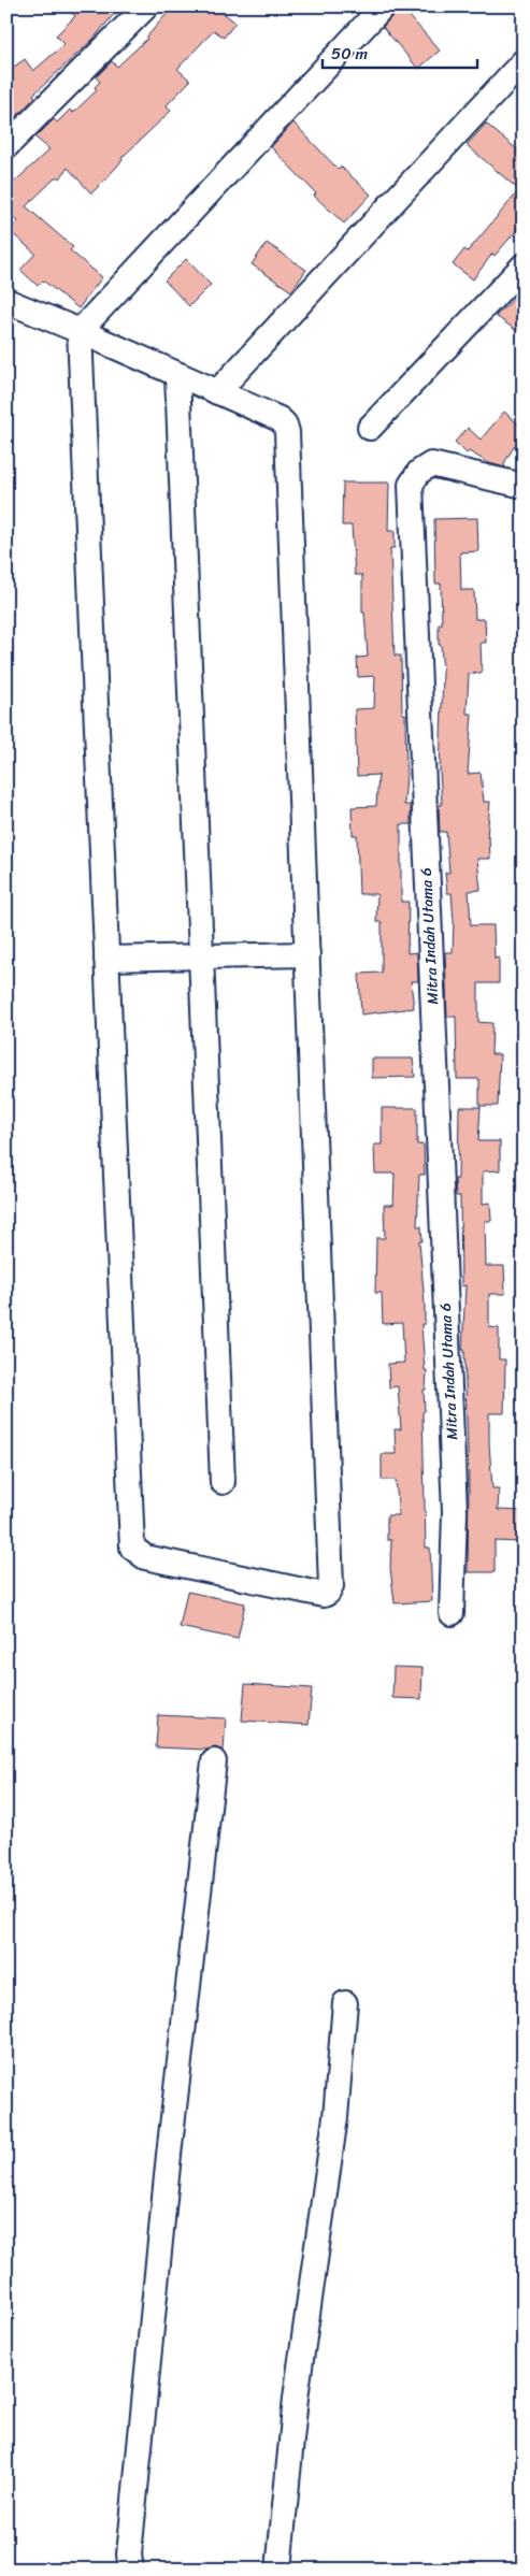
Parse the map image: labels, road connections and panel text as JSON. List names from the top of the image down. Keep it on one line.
{"streets":{"street":["Mitra Indah Utama 6"]},"scale_bar":"50 m"}
